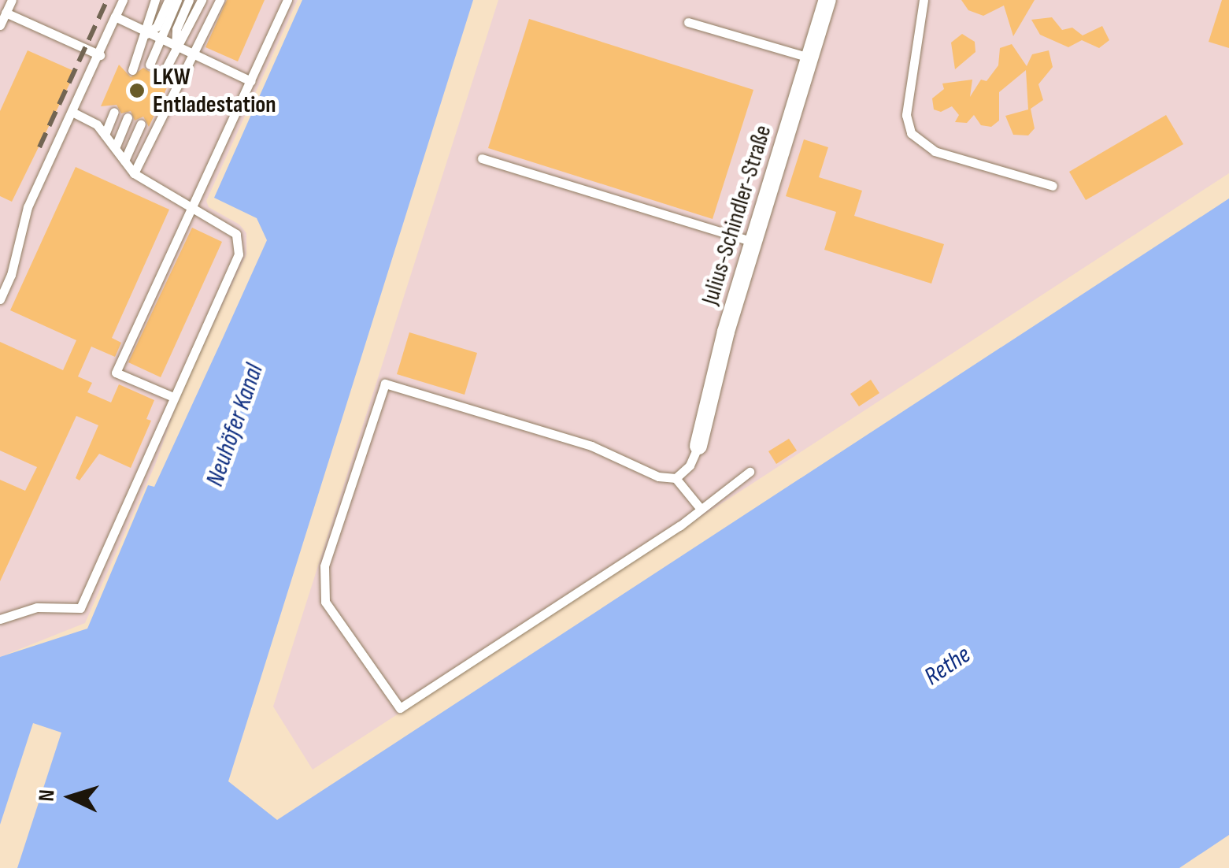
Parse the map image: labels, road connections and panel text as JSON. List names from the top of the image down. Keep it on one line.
{"streets":{"street":["Julius-Schindler-Straße"]},"water":["Neuhöfer Kanal","Rethe"],"places":["LKW Entladestation"],"north":"left"}
